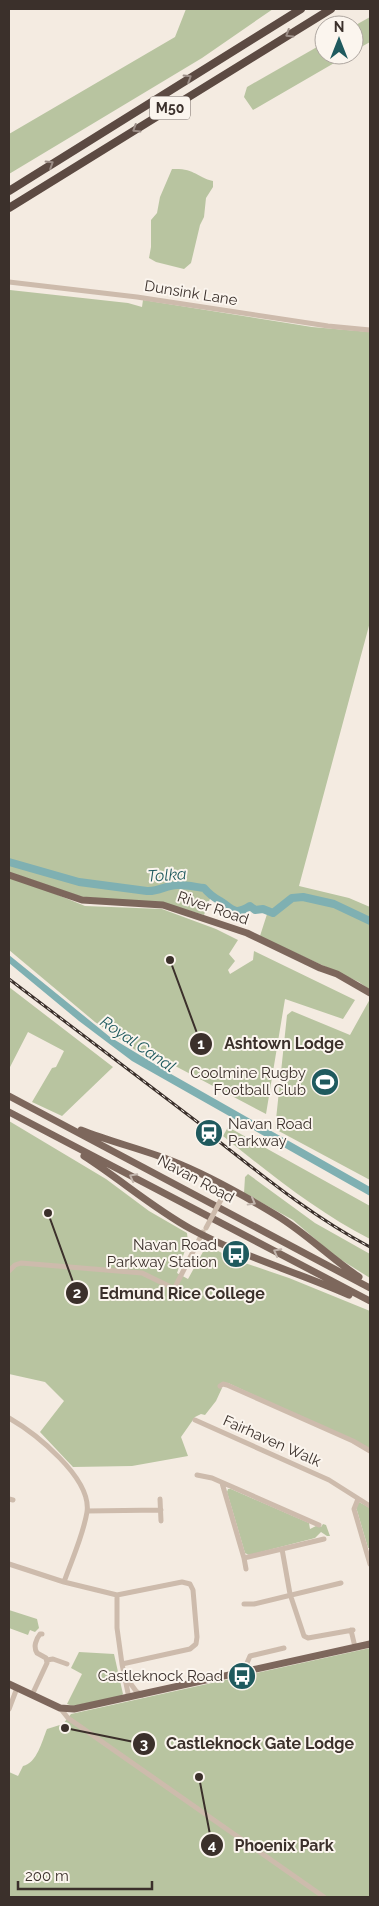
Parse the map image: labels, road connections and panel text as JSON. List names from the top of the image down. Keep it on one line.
{"streets":{"highway":["M50"],"main road":["River Road","Navan Road"],"street":["Dunsink Lane","Fairhaven Walk"]},"water":["Tolka","Royal Canal"],"places":{"other":["Ashtown Lodge","Edmund Rice College","Castleknock Gate Lodge","Phoenix Park"],"sports":["Coolmine Rugby Football Club"],"station":["Navan Road Parkway"],"bus stop":["Navan Road Parkway Station","Castleknock Road"]},"scale_bar":"200 m","north":"top"}
